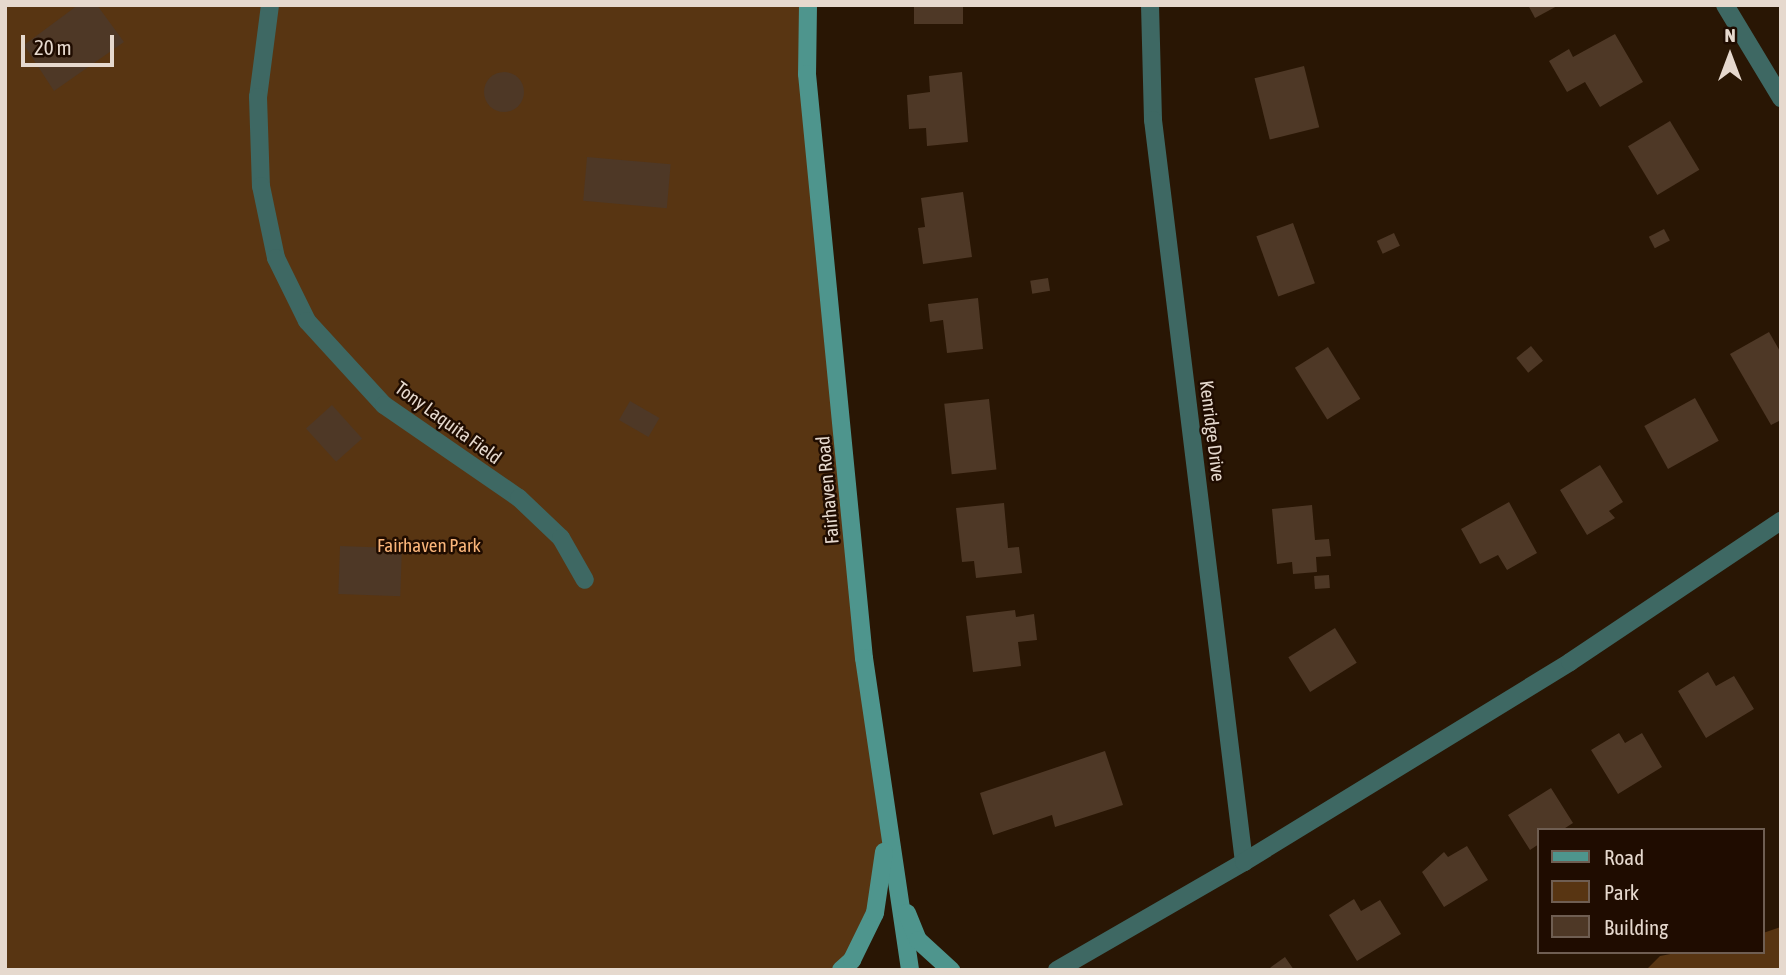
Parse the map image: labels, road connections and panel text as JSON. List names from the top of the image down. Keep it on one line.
{"streets":{"street":["Tony Laquita Field","Kenridge Drive","Fairhaven Road"]},"parks":["Fairhaven Park"],"legend":["Road","Park","Building"],"scale_bar":"20 m","north":"top"}
